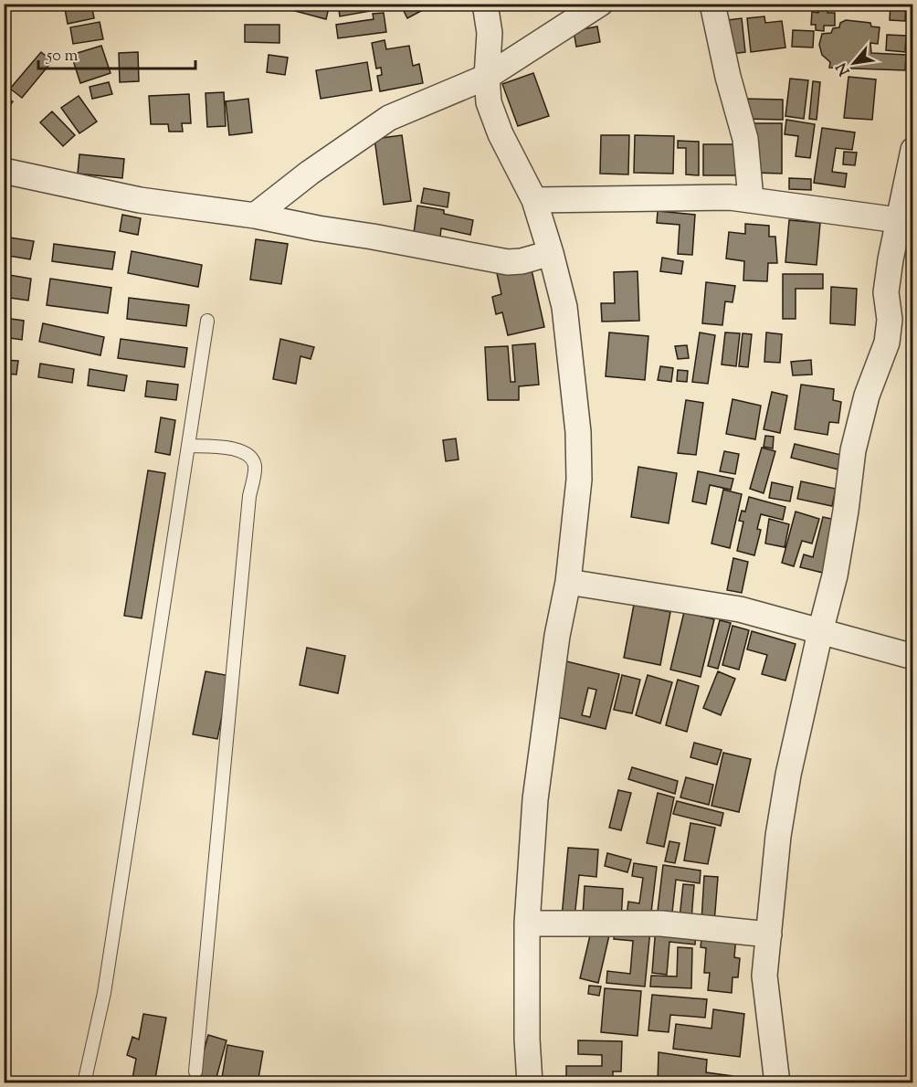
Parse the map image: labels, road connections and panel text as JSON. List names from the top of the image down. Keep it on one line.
{"scale_bar":"50 m","north":"bottom left"}
